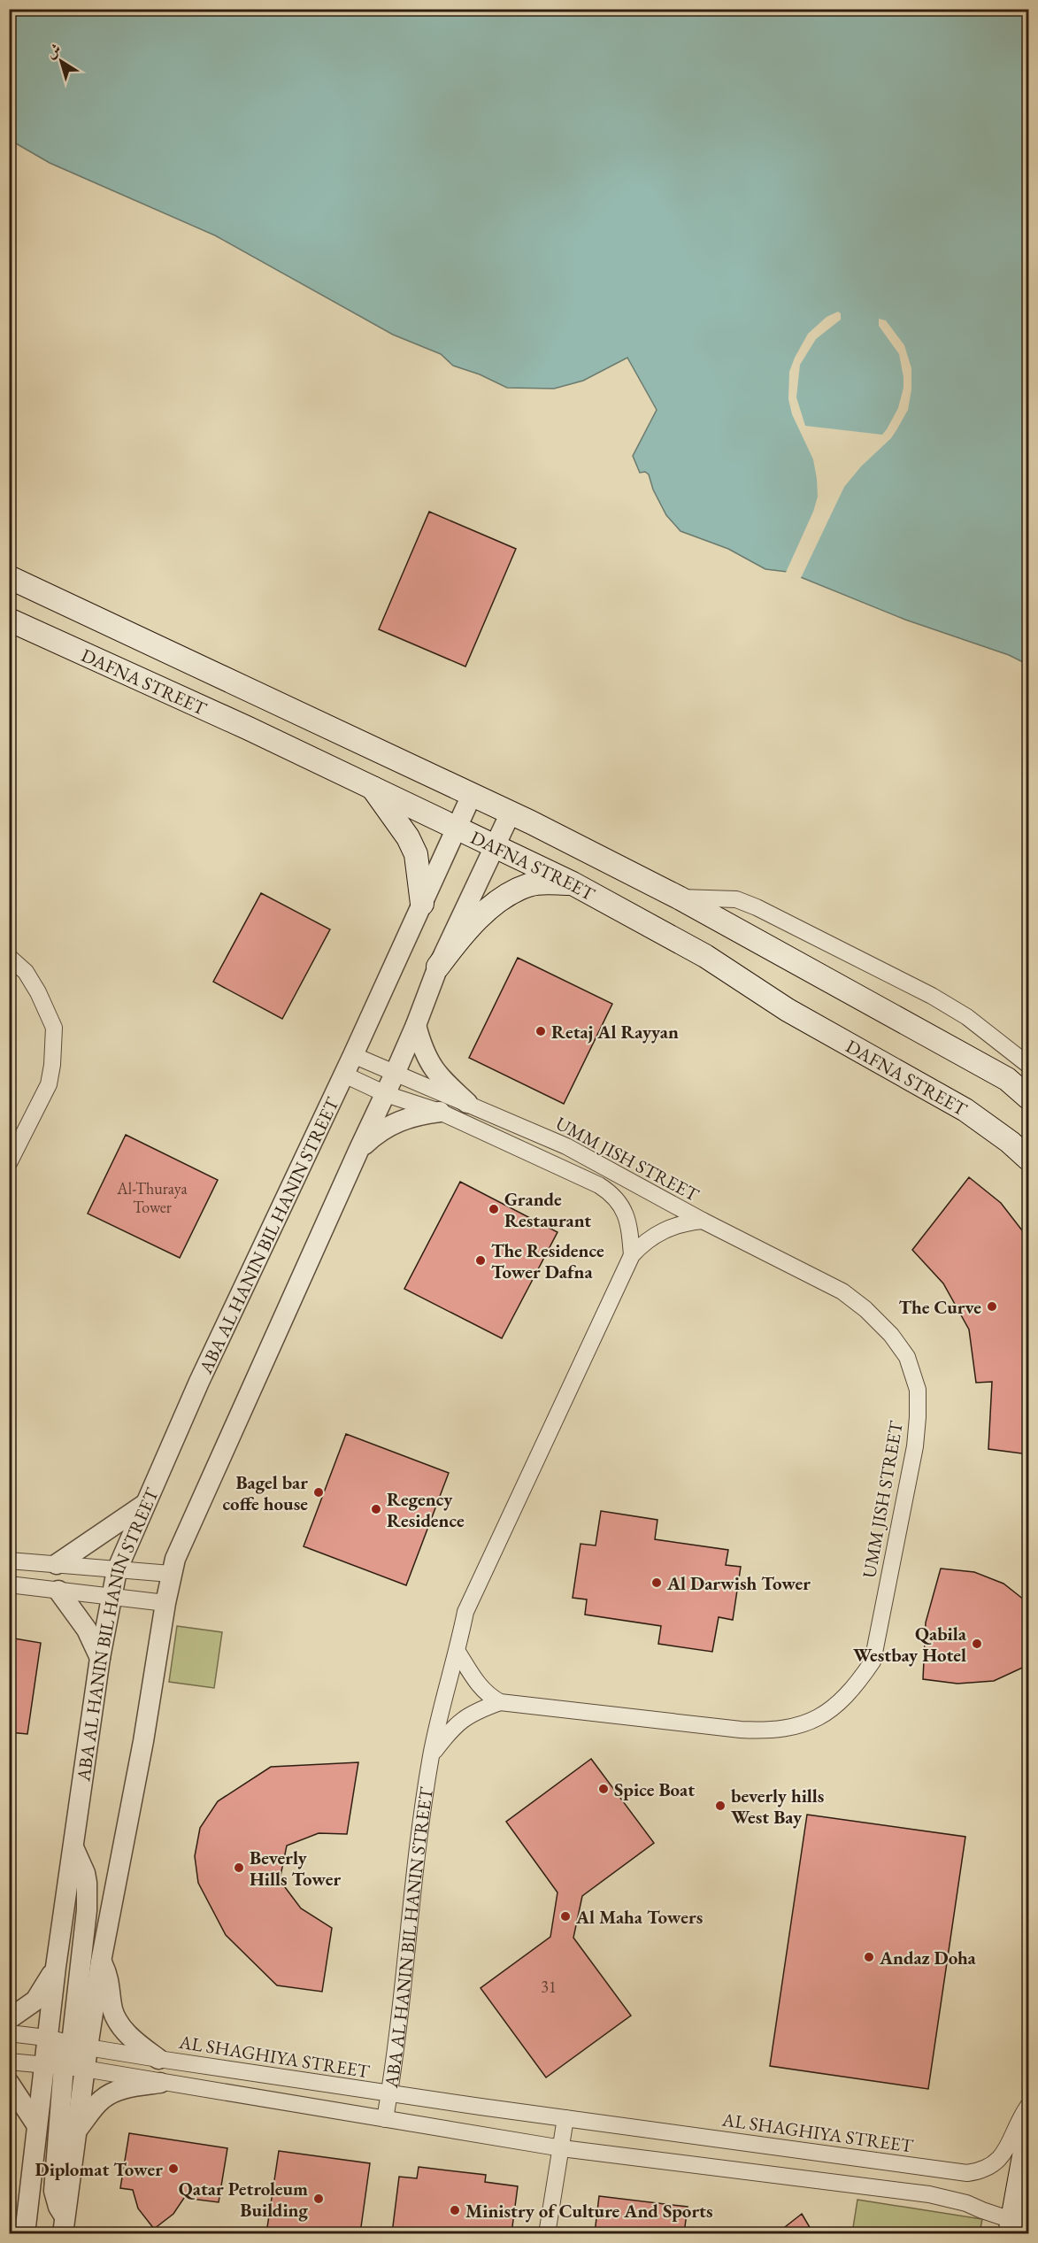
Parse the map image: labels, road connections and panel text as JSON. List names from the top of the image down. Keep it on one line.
{"streets":{"main road":["DAFNA STREET"],"street":["UMM JISH STREET","ABA AL HANIN BIL HANIN STREET","AL SHAGHIYA STREET"]},"crossings":[["DAFNA STREET","ABA AL HANIN BIL HANIN STREET"],["UMM JISH STREET","ABA AL HANIN BIL HANIN STREET"],["ABA AL HANIN BIL HANIN STREET","AL SHAGHIYA STREET"]],"places":["Retaj Al Rayyan","Grande Restaurant","The Residence Tower Dafna","The Curve","Bagel bar coffe house","Regency Residence","Al Darwish Tower","Qabila Westbay Hotel","Spice Boat","beverly hills West Bay","Beverly Hills Tower","Al Maha Towers","Andaz Doha","Diplomat Tower","Qatar Petroleum Building","Ministry of Culture And Sports"],"house_numbers":["Al-Thuraya Tower","31"],"north":"top left"}
